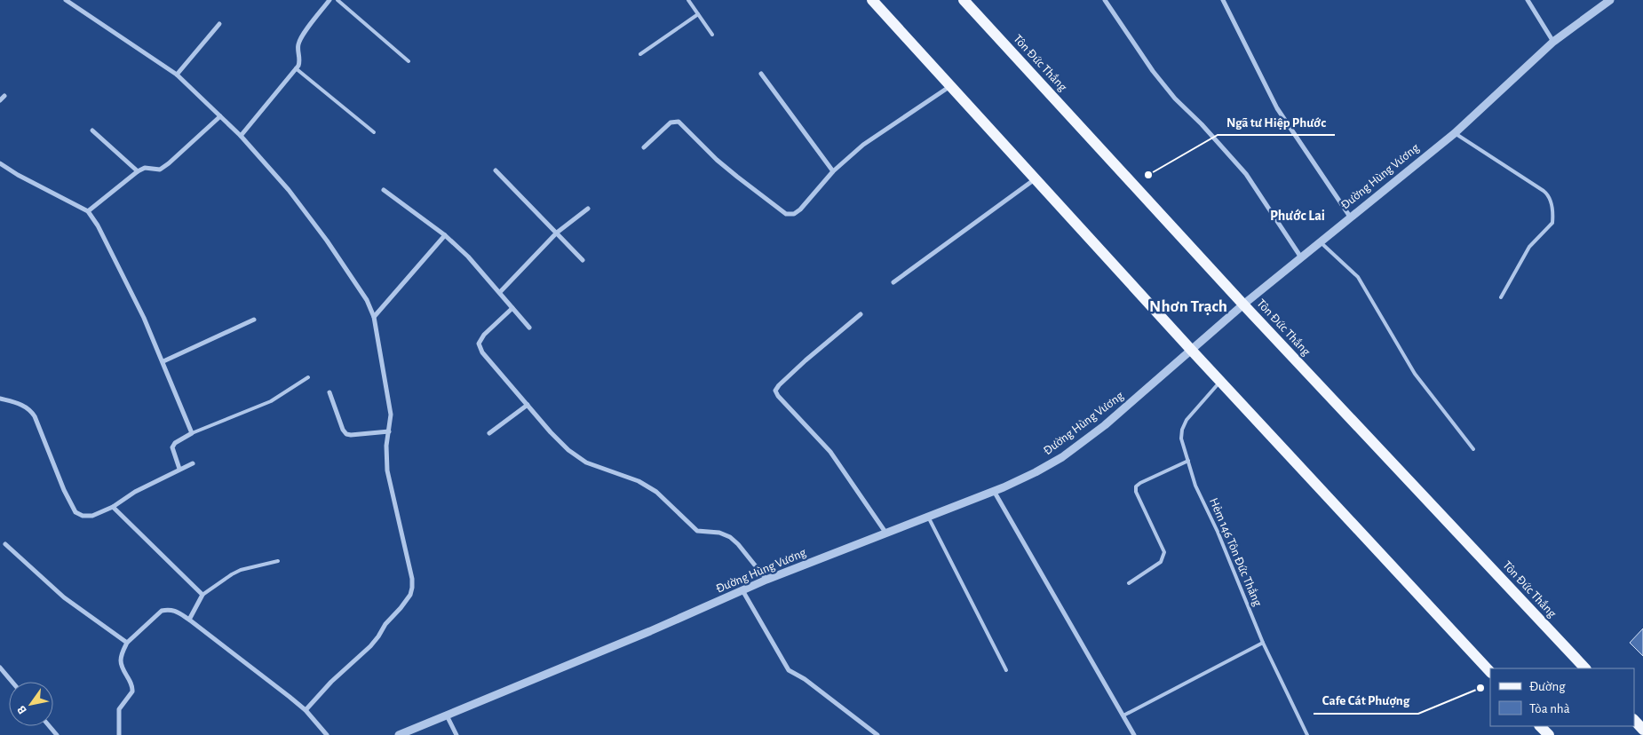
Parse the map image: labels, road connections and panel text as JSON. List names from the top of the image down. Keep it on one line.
{"streets":{"main road":["Tôn Đức Thắng"],"street":["Đường Hùng Vương"],"lane":["Hẻm 146 Tôn Đức Thắng"]},"crossings":[["Tôn Đức Thắng","Đường Hùng Vương"]],"districts":["Phước Lai","Nhơn Trạch"],"places":["Ngã tư Hiệp Phước","Cafe Cát Phượng"],"legend":["Đường","Tòa nhà"],"north":"bottom left"}
